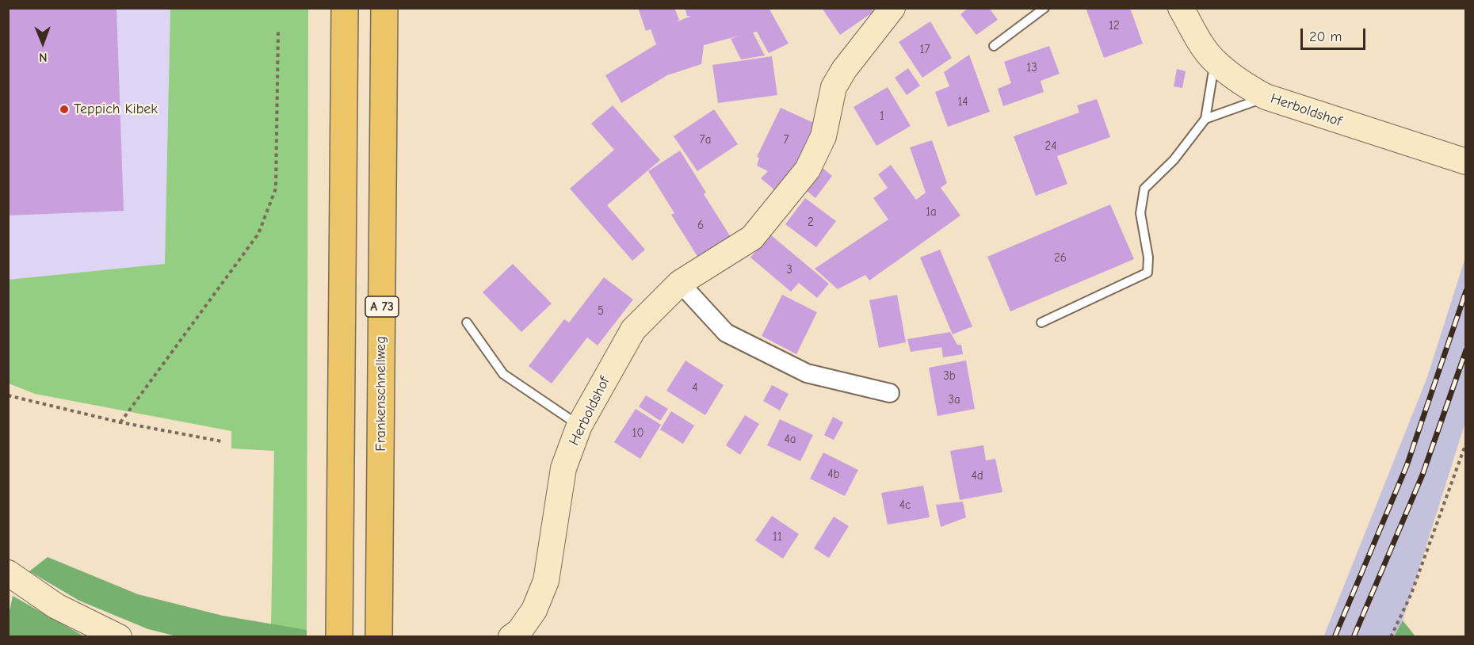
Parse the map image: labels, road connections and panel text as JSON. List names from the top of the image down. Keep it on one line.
{"streets":{"highway":["A 73","Frankenschnellweg"],"street":["Herboldshof"]},"places":["Teppich Kibek"],"house_numbers":["12","17","13","14","1","7a","7","24","1a","2","6","26","3","5","3b","4","3a","10","4a","4b","4d","4c","11"],"scale_bar":"20 m","north":"bottom"}
